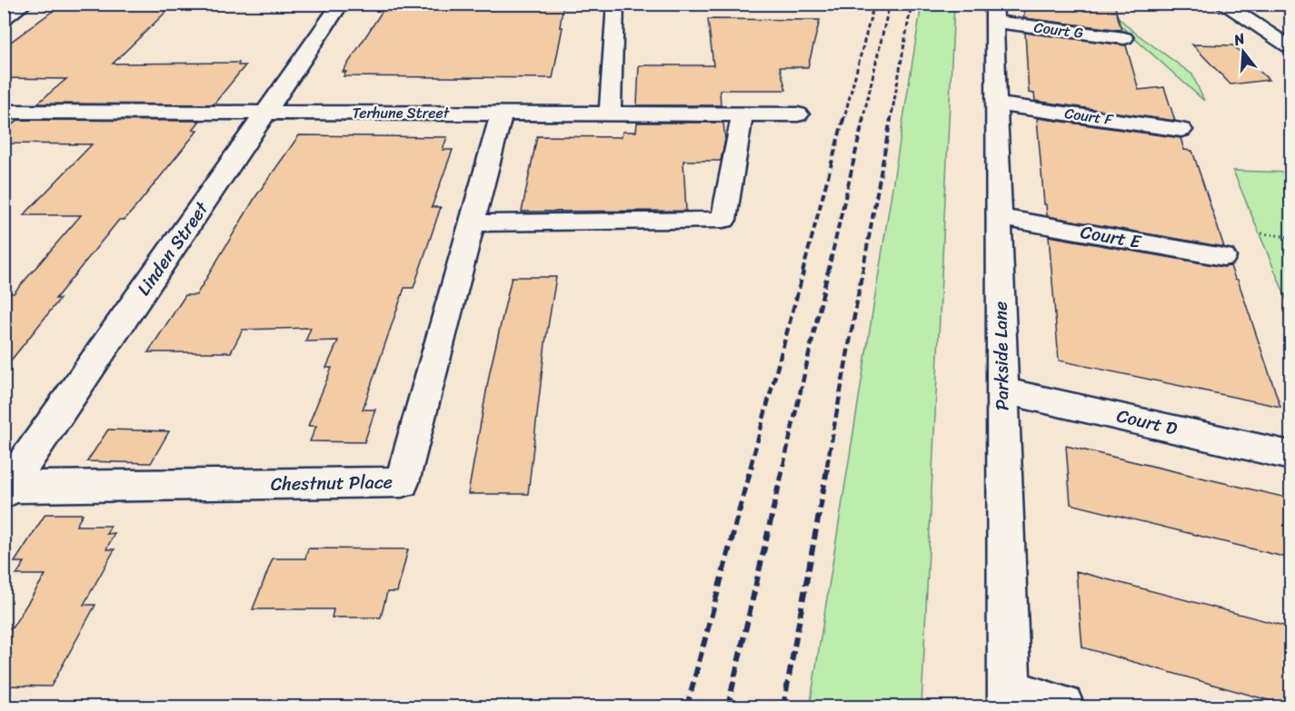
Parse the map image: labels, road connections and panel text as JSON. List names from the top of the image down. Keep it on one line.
{"streets":{"street":["Court G","Terhune Street","Court F","Court E","Linden Street","Parkside Lane","Court D","Chestnut Place"]},"crossings":[["Court G","Parkside Lane"],["Terhune Street","Linden Street"],["Terhune Street","Chestnut Place"],["Court F","Parkside Lane"],["Court E","Parkside Lane"],["Linden Street","Chestnut Place"],["Parkside Lane","Court D"]],"north":"top"}
